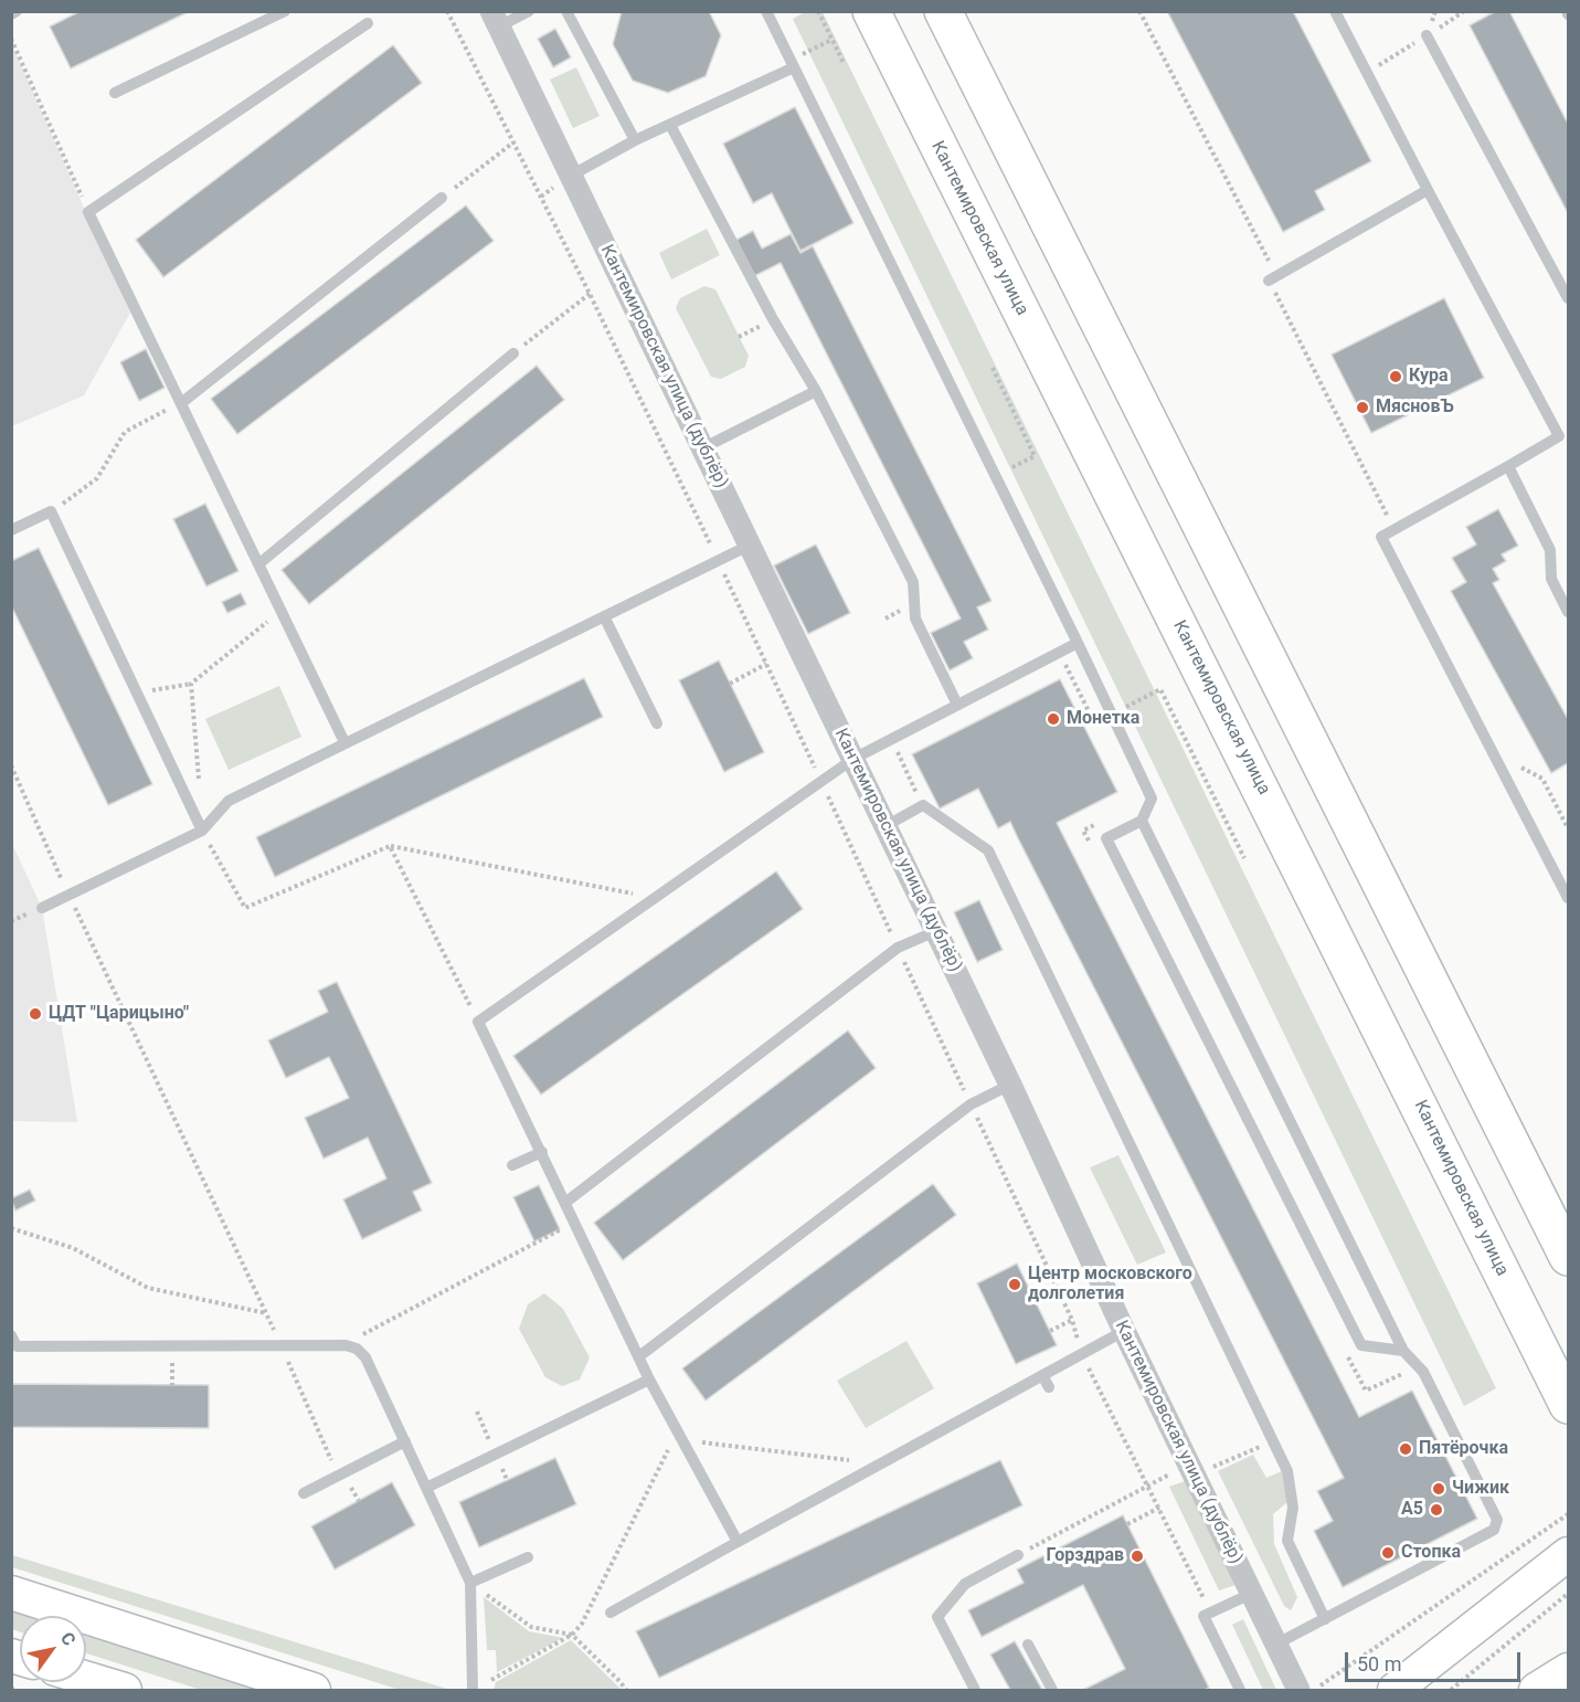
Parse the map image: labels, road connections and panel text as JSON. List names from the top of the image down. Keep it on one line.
{"streets":{"main road":["Кантемировская улица"],"street":["Кантемировская улица (дублёр)"]},"places":["Кура","МясновЪ","Монетка","ЦДТ \"Царицыно\"","Центр московского долголетия","Пятёрочка","Чижик","А5","Стопка","Горздрав"],"scale_bar":"50 m","north":"top right"}
